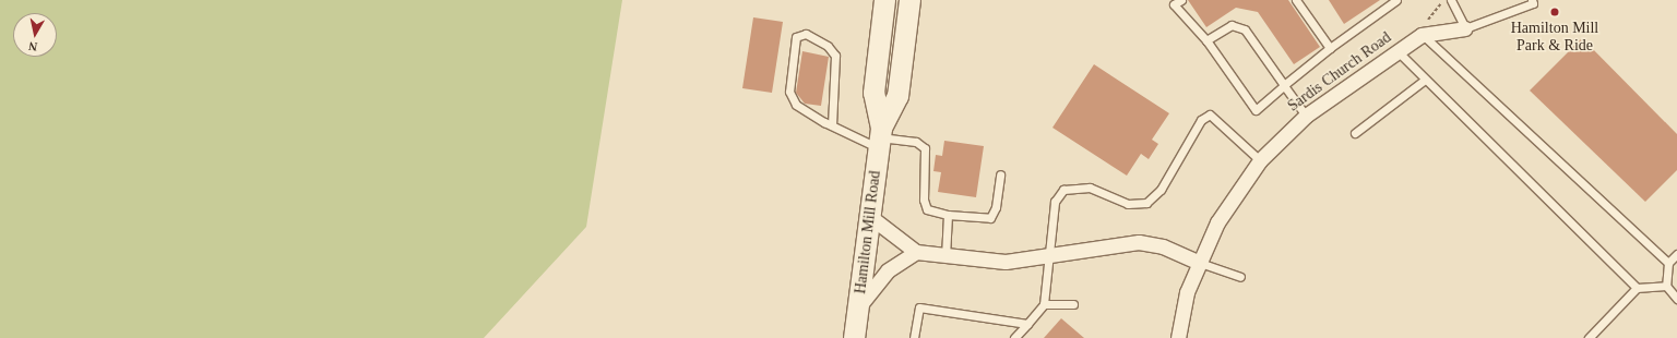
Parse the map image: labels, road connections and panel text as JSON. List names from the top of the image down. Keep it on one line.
{"streets":{"main road":["Hamilton Mill Road"],"street":["Sardis Church Road"]},"places":["Hamilton Mill Park & Ride"],"north":"bottom"}
